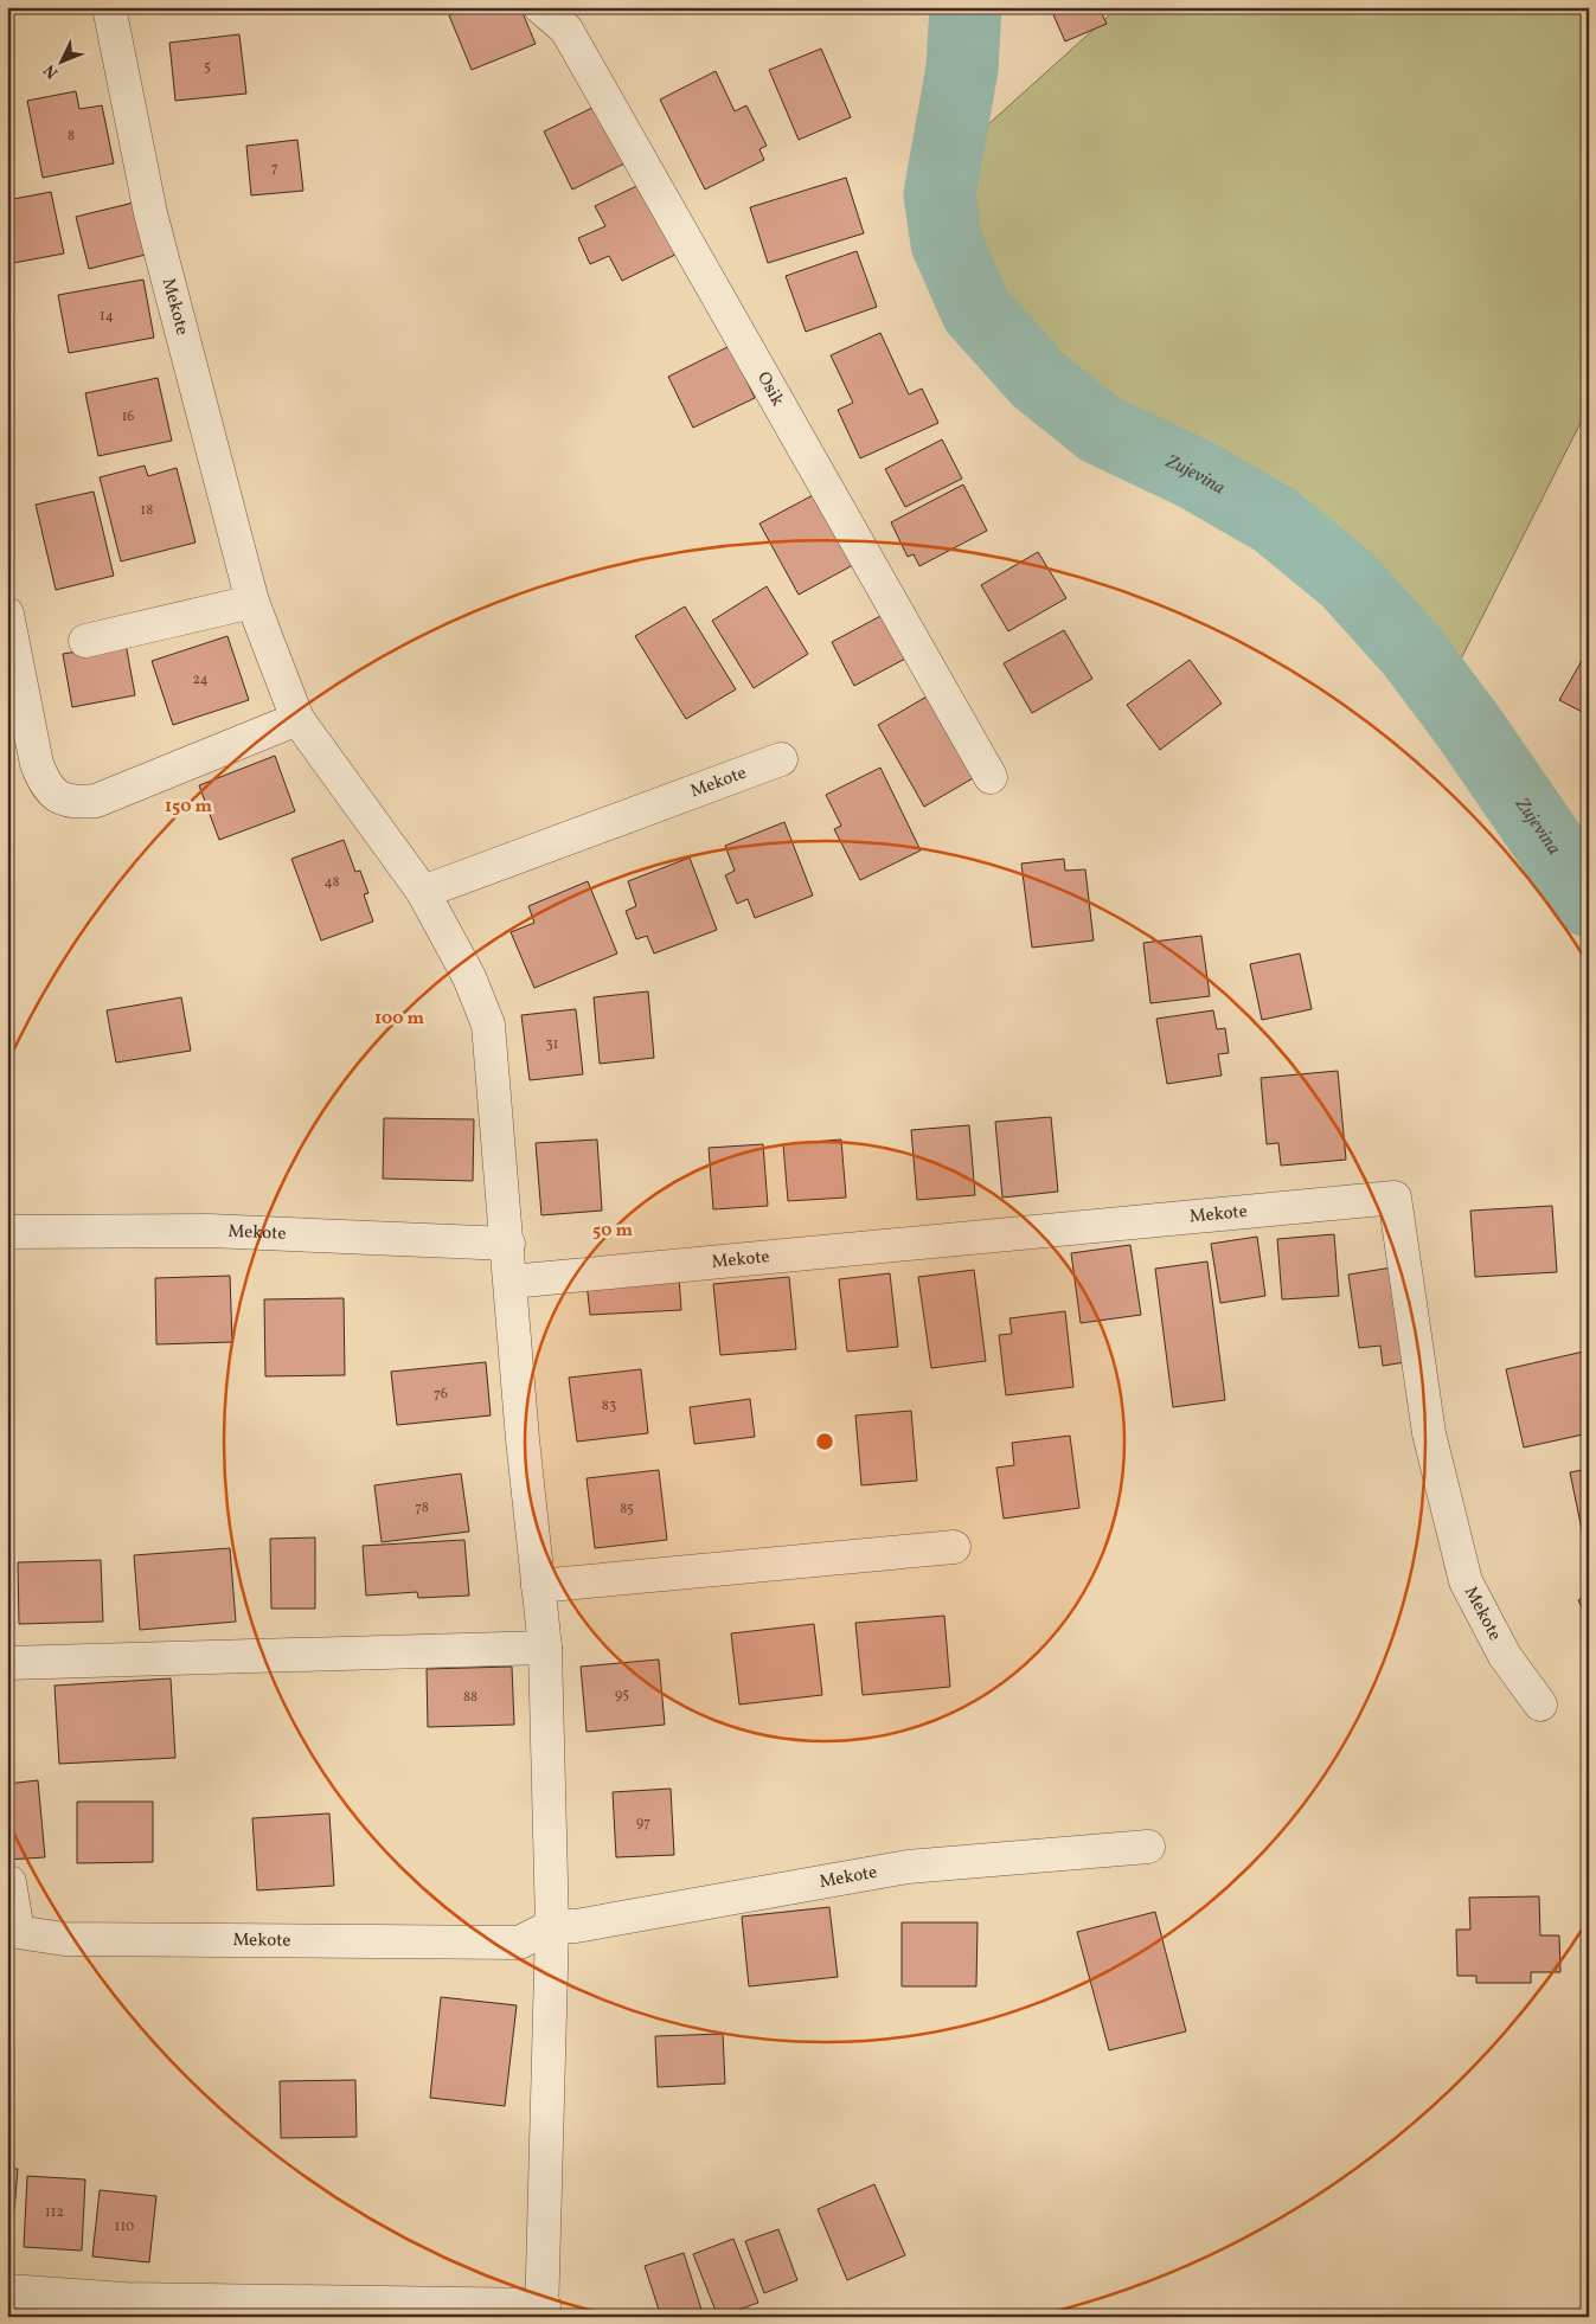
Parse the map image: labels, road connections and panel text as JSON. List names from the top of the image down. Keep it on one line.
{"streets":{"street":["Mekote","Osik"]},"water":["Zujevina"],"house_numbers":["5","8","7","14","16","18","24","48","31","76","83","78","85","95","88","97","112","110"],"north":"bottom left","rings":["150 m","100 m","50 m"]}
